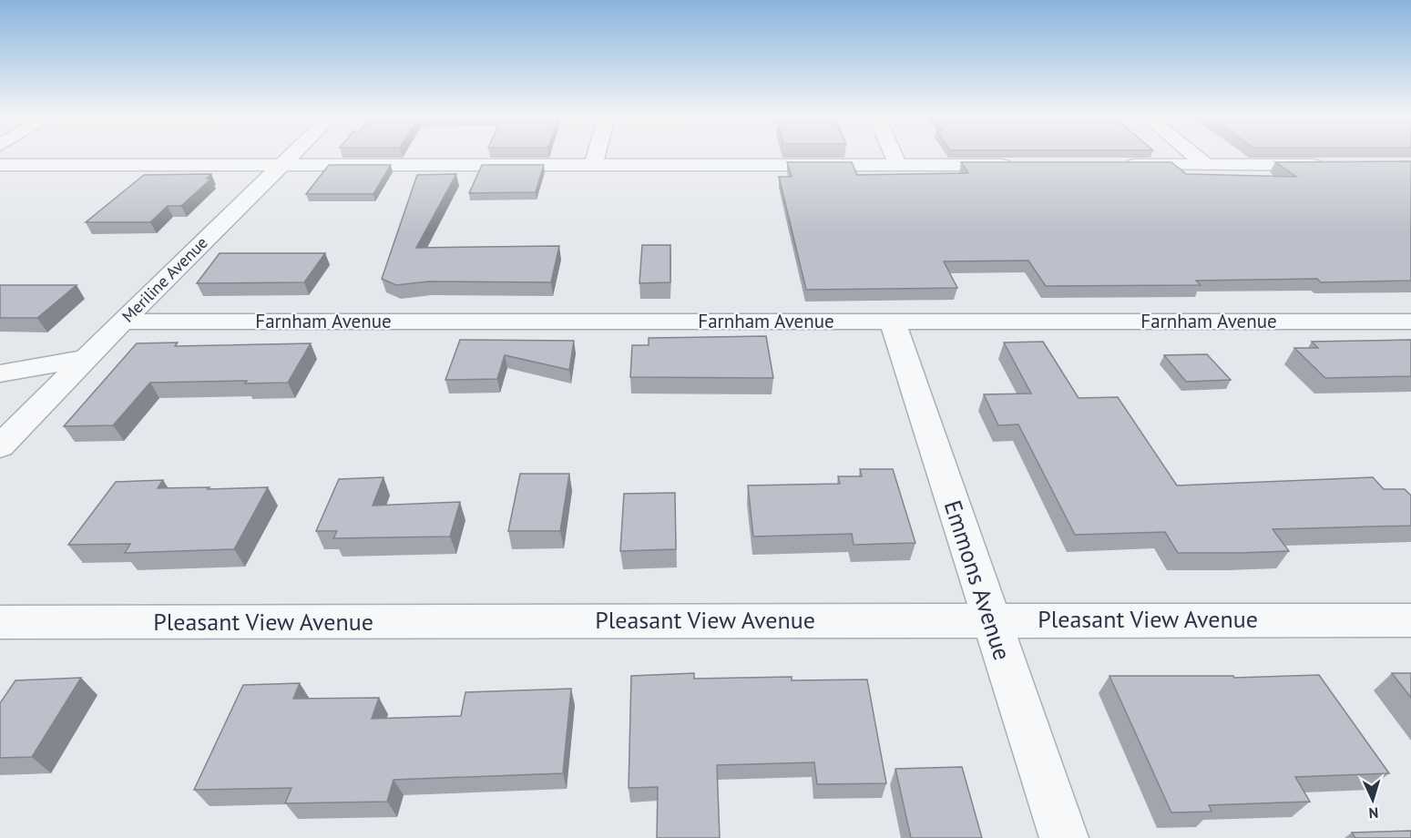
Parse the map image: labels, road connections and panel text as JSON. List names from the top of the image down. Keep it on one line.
{"streets":{"street":["Meriline Avenue","Farnham Avenue","Emmons Avenue","Pleasant View Avenue"]},"crossings":[["Meriline Avenue","Farnham Avenue"],["Farnham Avenue","Emmons Avenue"],["Emmons Avenue","Pleasant View Avenue"]],"north":"bottom"}
